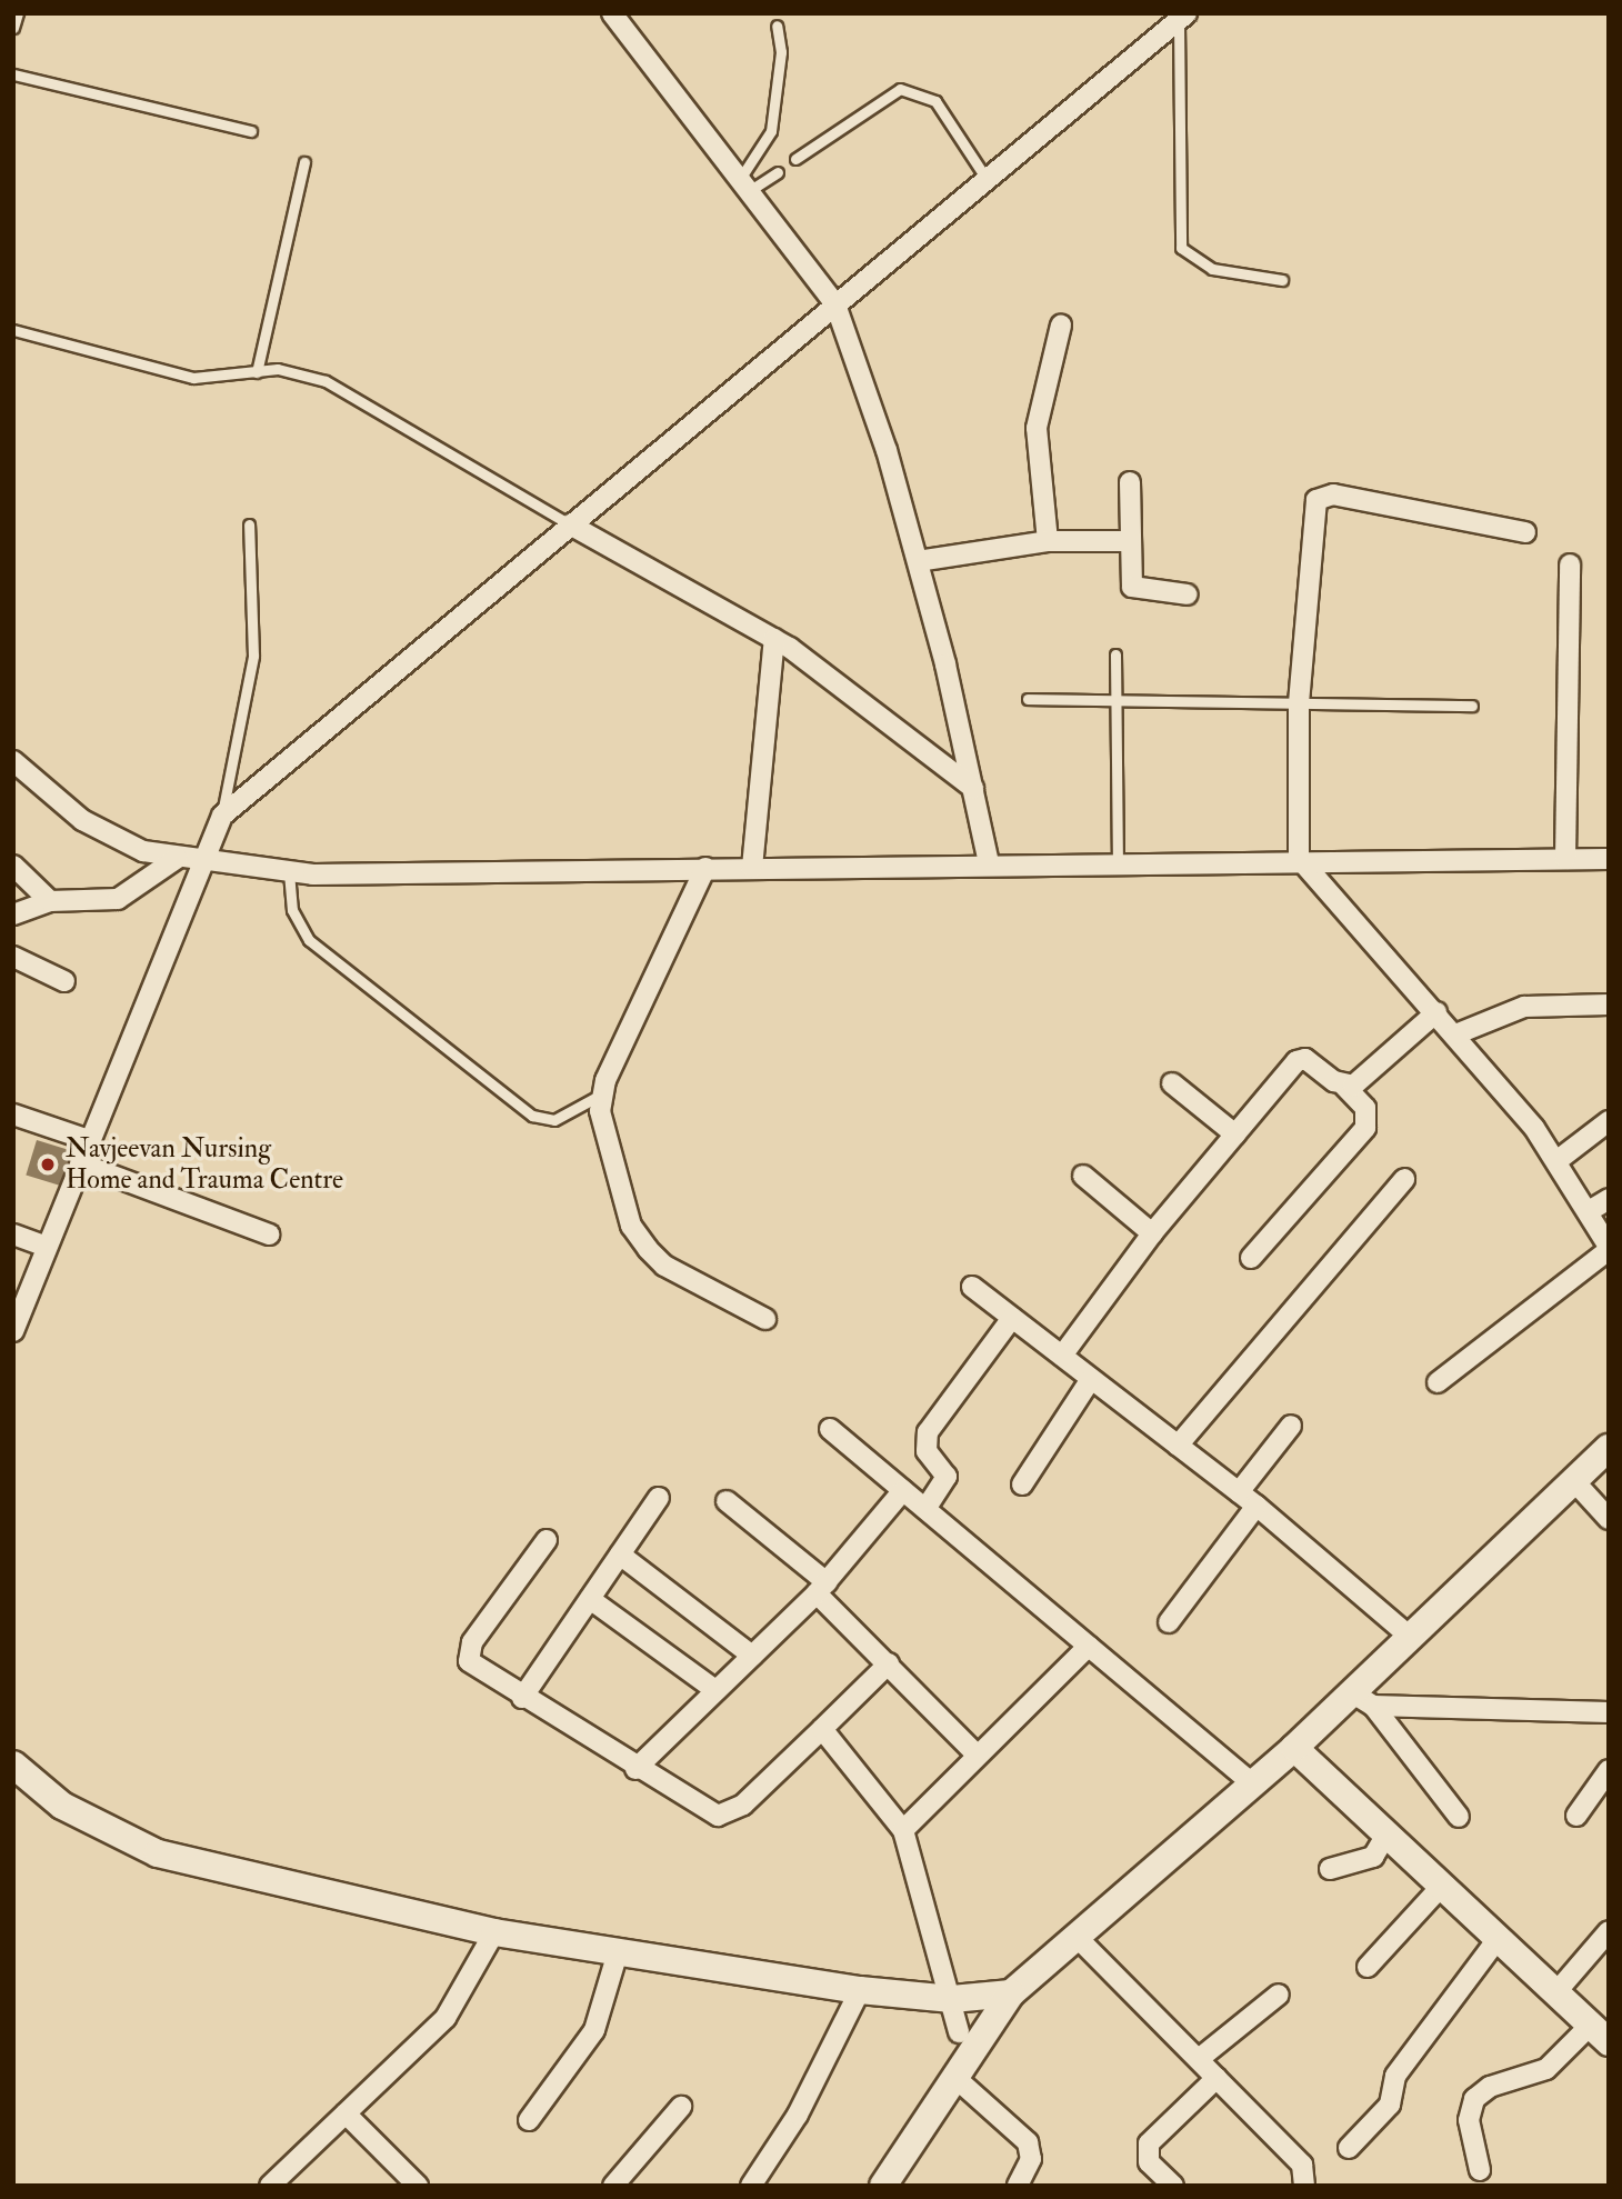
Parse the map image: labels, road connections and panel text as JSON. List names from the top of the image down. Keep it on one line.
{"places":["Navjeevan Nursing Home and Trauma Centre"]}
